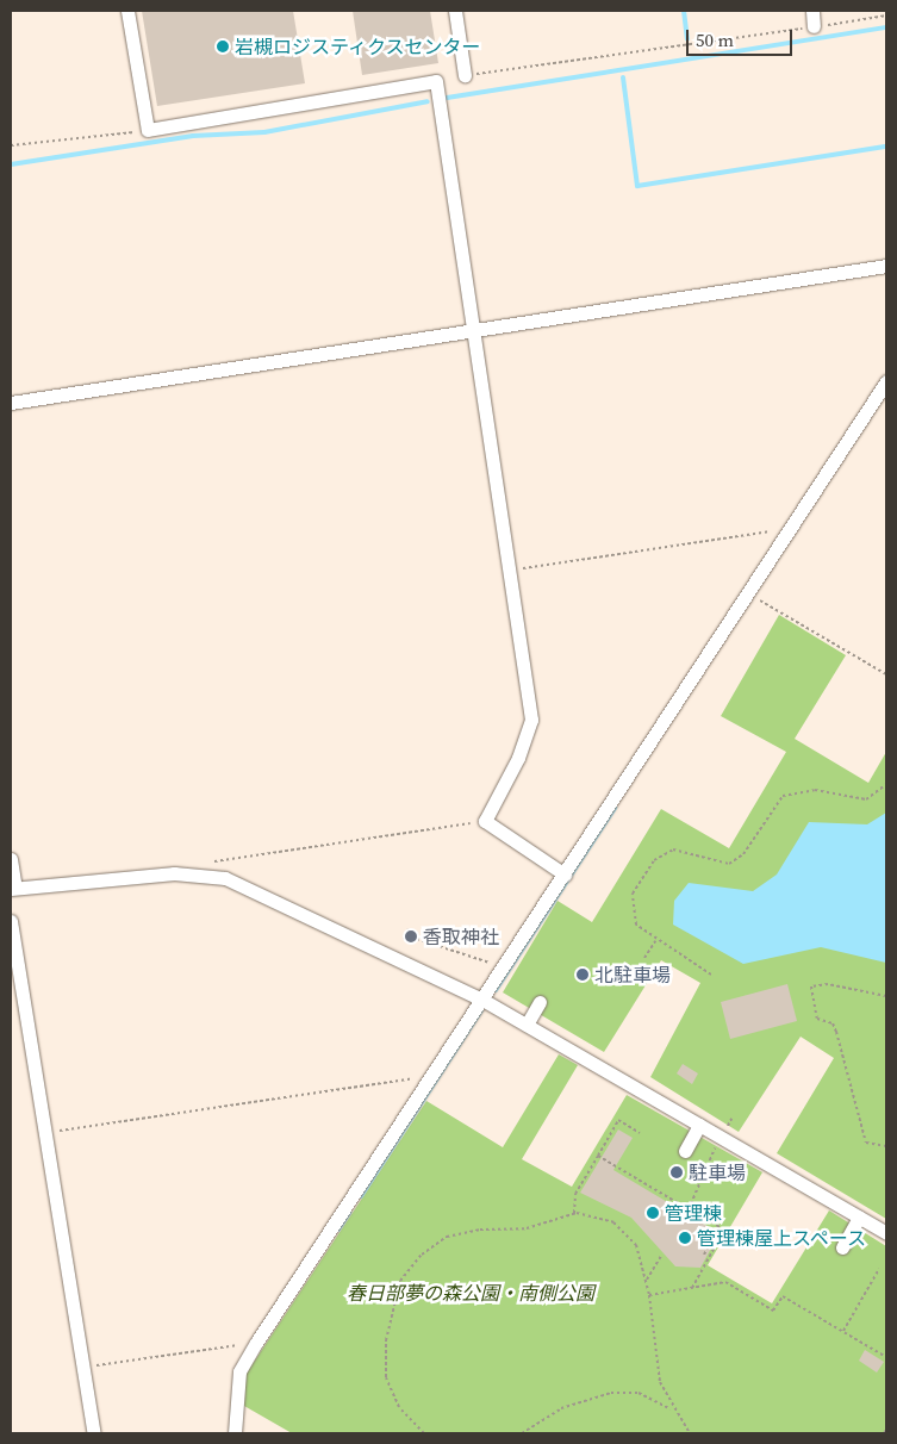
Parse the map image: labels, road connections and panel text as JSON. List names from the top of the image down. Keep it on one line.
{"parks":["春日部夢の森公園・南側公園"],"places":["岩槻ロジスティクスセンター","香取神社","北駐車場","駐車場","管理棟","管理棟屋上スペース"],"scale_bar":"50 m"}
